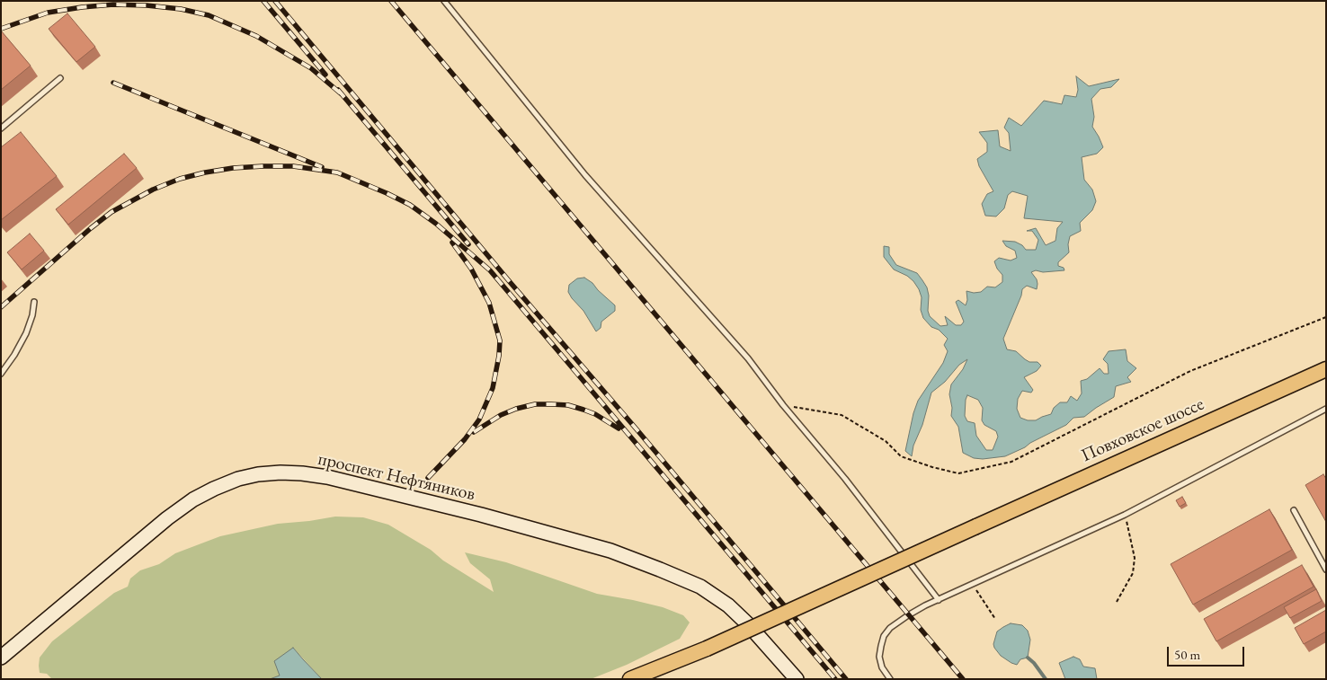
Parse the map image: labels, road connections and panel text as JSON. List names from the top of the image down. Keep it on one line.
{"streets":{"main road":["Повховское шоссе","проспект Нефтяников"]},"scale_bar":"50 m"}
